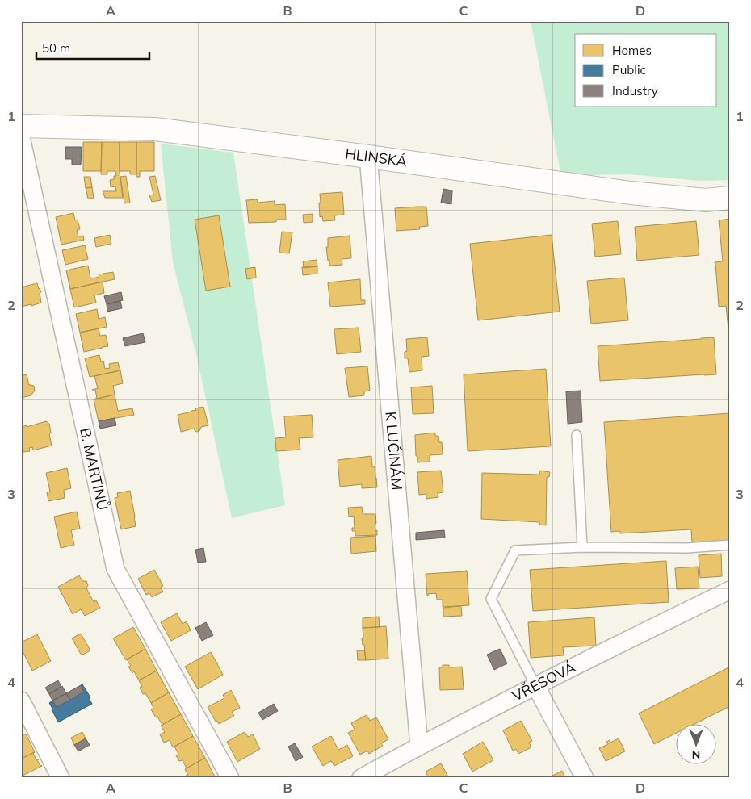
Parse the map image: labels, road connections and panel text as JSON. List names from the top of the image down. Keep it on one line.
{"streets":{"street":["HLINSKÁ","K LUČINÁM","B. MARTINŮ","VŘESOVÁ"]},"crossings":[["HLINSKÁ","K LUČINÁM"],["K LUČINÁM","VŘESOVÁ"]],"legend":["Homes","Public","Industry"],"scale_bar":"50 m","north":"bottom","grid":{"columns":["A","B","C","D"],"rows":["1","2","3","4"]}}
